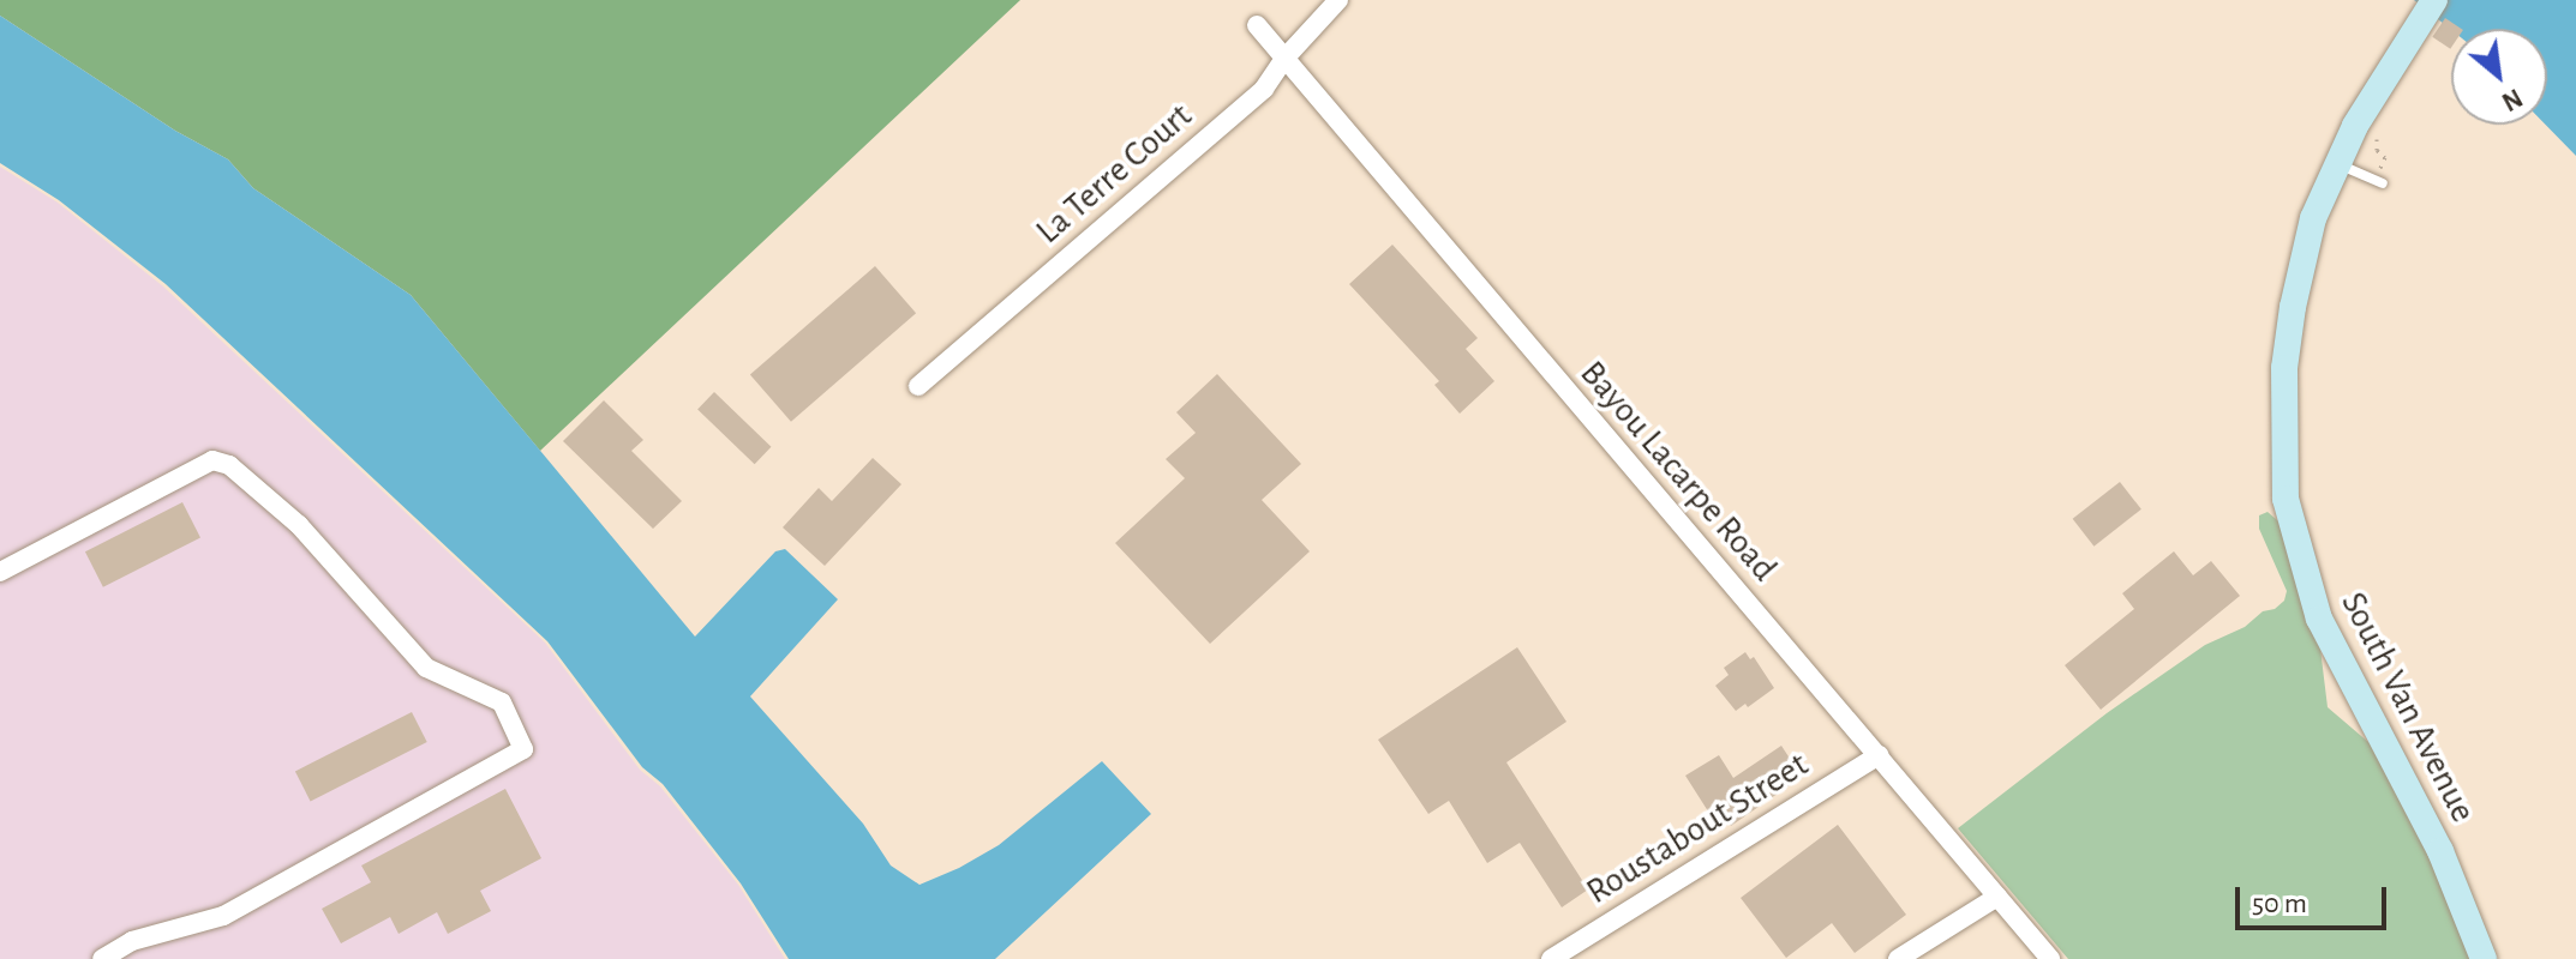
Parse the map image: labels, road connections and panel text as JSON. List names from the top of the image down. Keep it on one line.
{"streets":{"main road":["South Van Avenue"],"street":["La Terre Court","Bayou Lacarpe Road","Roustabout Street"]},"crossings":[["La Terre Court","Bayou Lacarpe Road"],["Bayou Lacarpe Road","Roustabout Street"]],"scale_bar":"50 m","north":"bottom right"}
